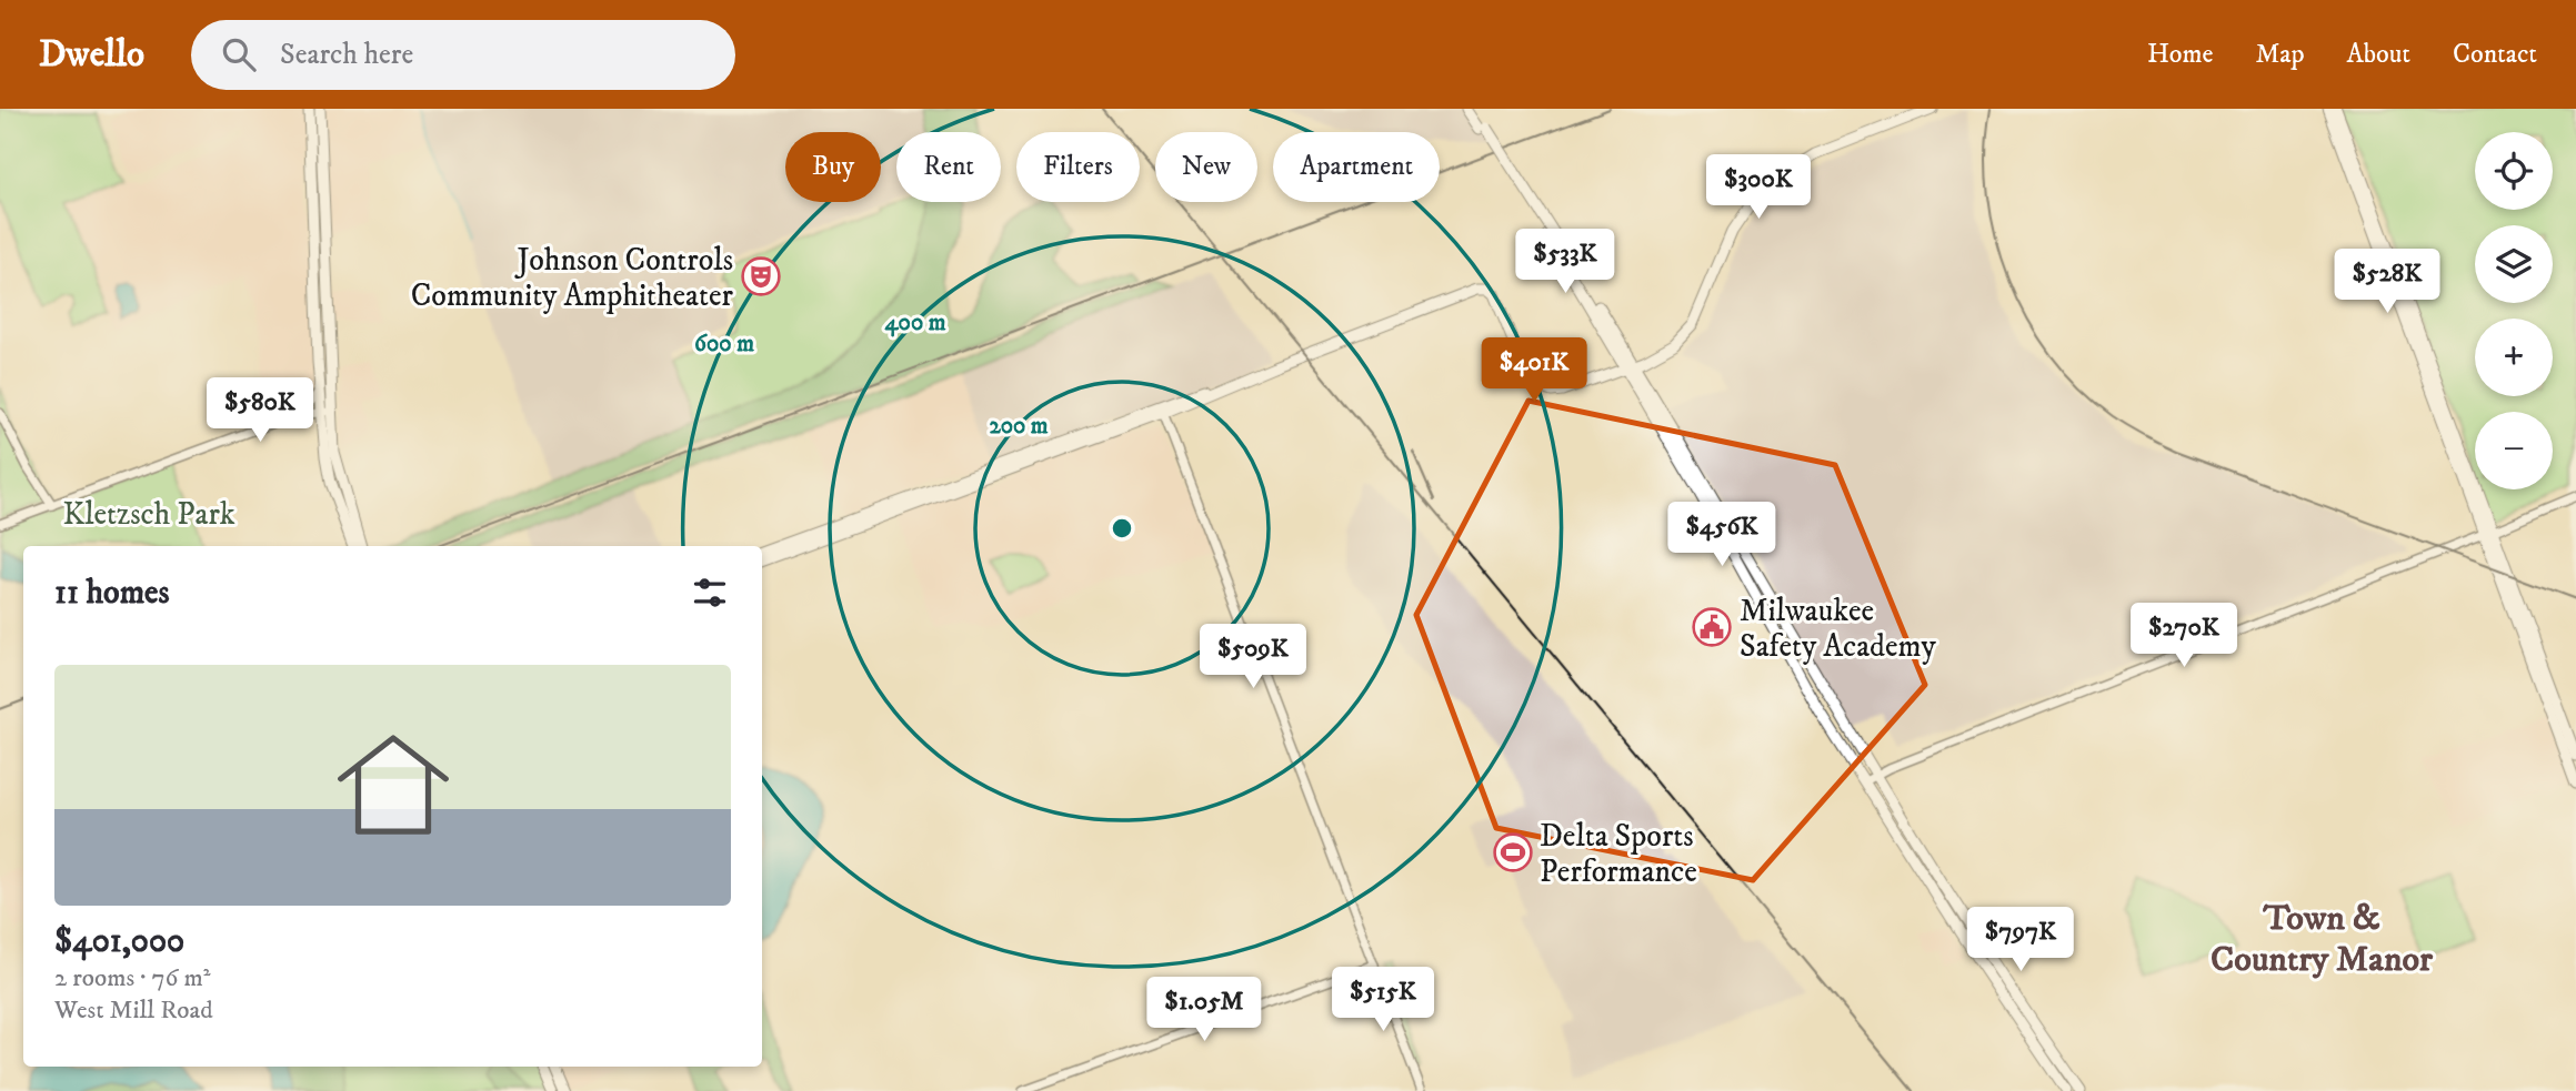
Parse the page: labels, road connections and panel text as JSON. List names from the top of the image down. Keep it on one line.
{"districts":["Town & Country Manor"],"parks":["Kletzsch Park"],"places":{"theatre":["Johnson Controls Community Amphitheater"],"public building":["Milwaukee Safety Academy"],"sports":["Delta Sports Performance"]},"page":{"header":"Dwello","search":"Search here","nav":["Home","Map","About","Contact"],"map_buttons":["+","−"],"chip":["Buy","Rent","Filters","New","Apartment"],"price":["$300K","$533K","$528K","$401K","$580K","$456K","$270K","$509K","$797K","$515K","$1.05M"],"heading":"11 homes","list":[{"name":"$401,000","note":"2 rooms · 76 m² · West Mill Road"}]},"rings":["400 m","600 m","200 m"]}
